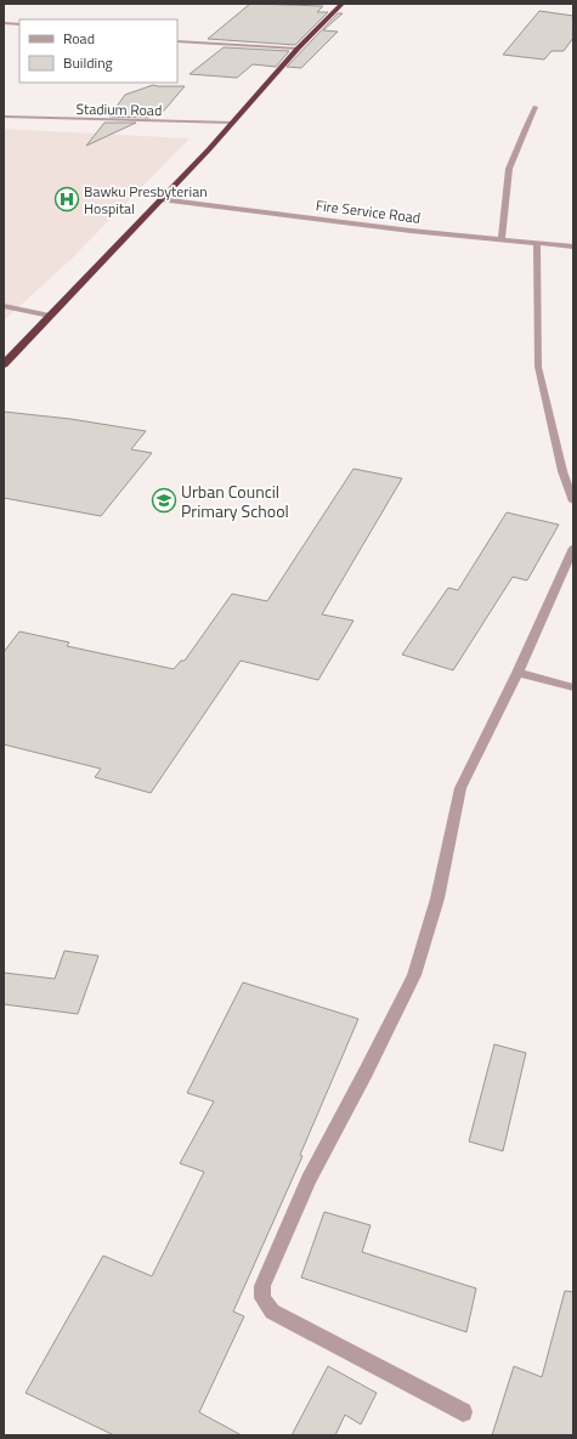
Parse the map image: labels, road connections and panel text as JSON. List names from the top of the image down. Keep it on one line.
{"streets":{"street":["Stadium Road","Fire Service Road"]},"places":{"hospital":["Bawku Presbyterian Hospital"],"school or university":["Urban Council Primary School"]},"legend":["Road","Building"]}
